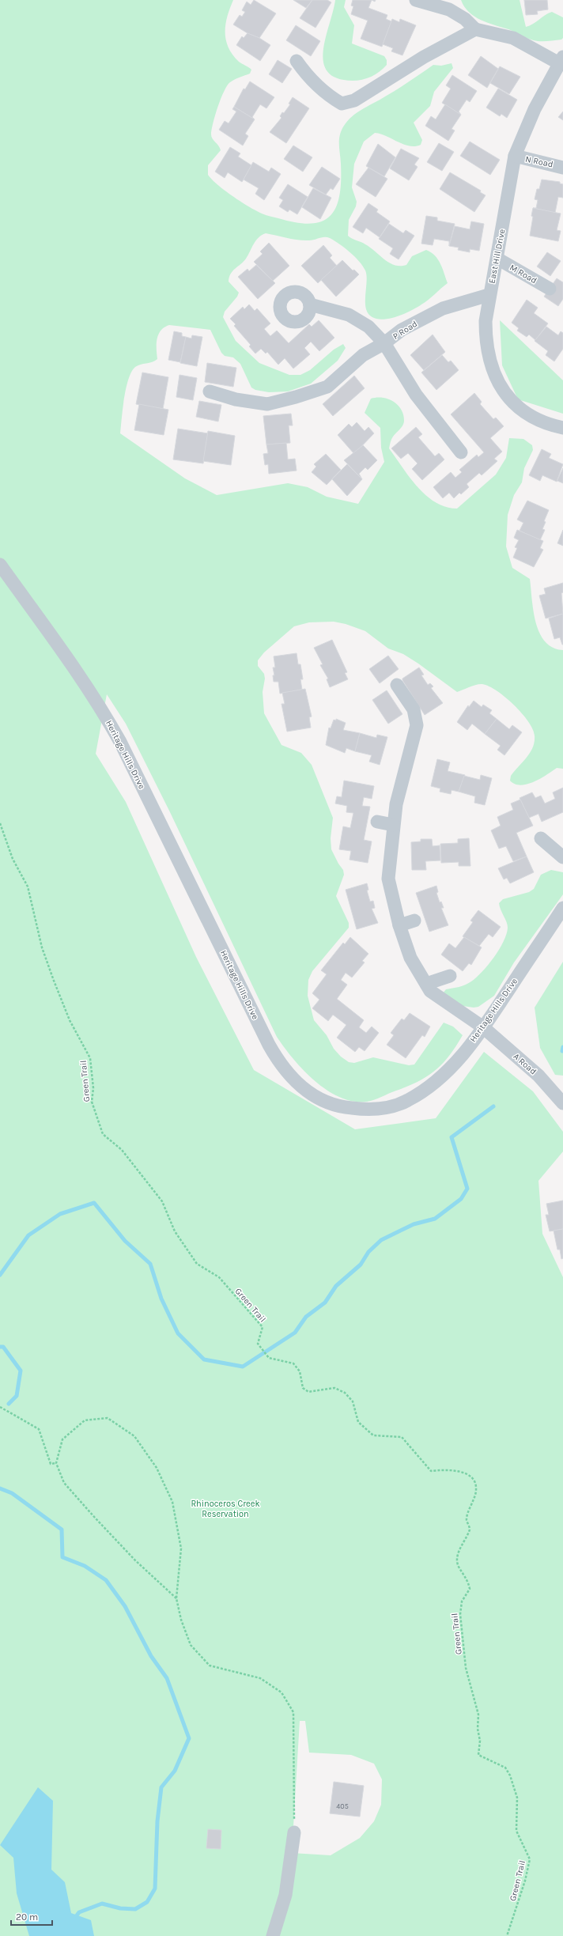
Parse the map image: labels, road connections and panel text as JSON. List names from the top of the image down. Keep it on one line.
{"streets":{"street":["N Road","East Hill Drive","M Road","P Road","Heritage Hills Drive","A Road"],"path":["Green Trail"]},"crossings":[["N Road","East Hill Drive"],["East Hill Drive","M Road"],["East Hill Drive","P Road"],["Heritage Hills Drive","A Road"]],"parks":["Rhinoceros Creek Reservation"],"house_numbers":["405"],"scale_bar":"20 m"}
